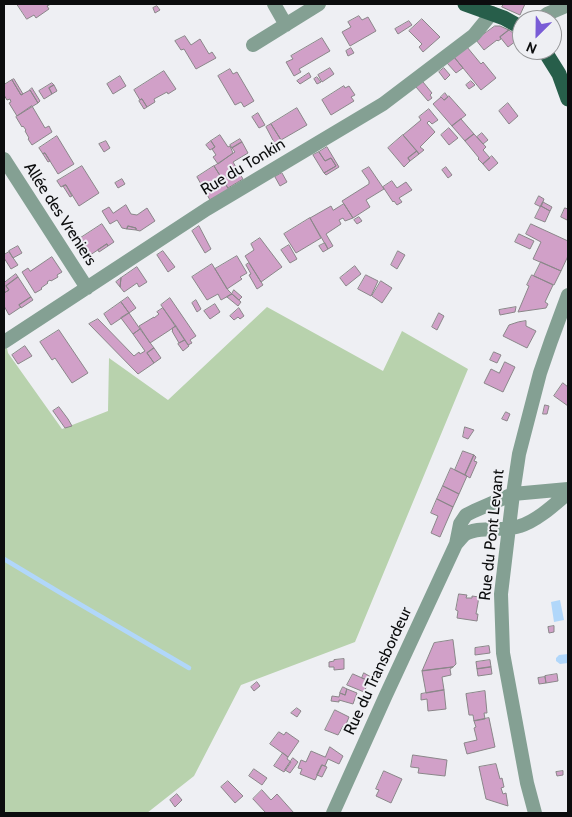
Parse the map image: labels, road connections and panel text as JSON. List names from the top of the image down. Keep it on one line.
{"streets":{"street":["Rue du Tonkin","Allée des Vreniers","Rue du Pont Levant","Rue du Transbordeur"]},"crossings":[["Rue du Tonkin","Allée des Vreniers"],["Rue du Pont Levant","Rue du Transbordeur"]],"north":"bottom left"}
